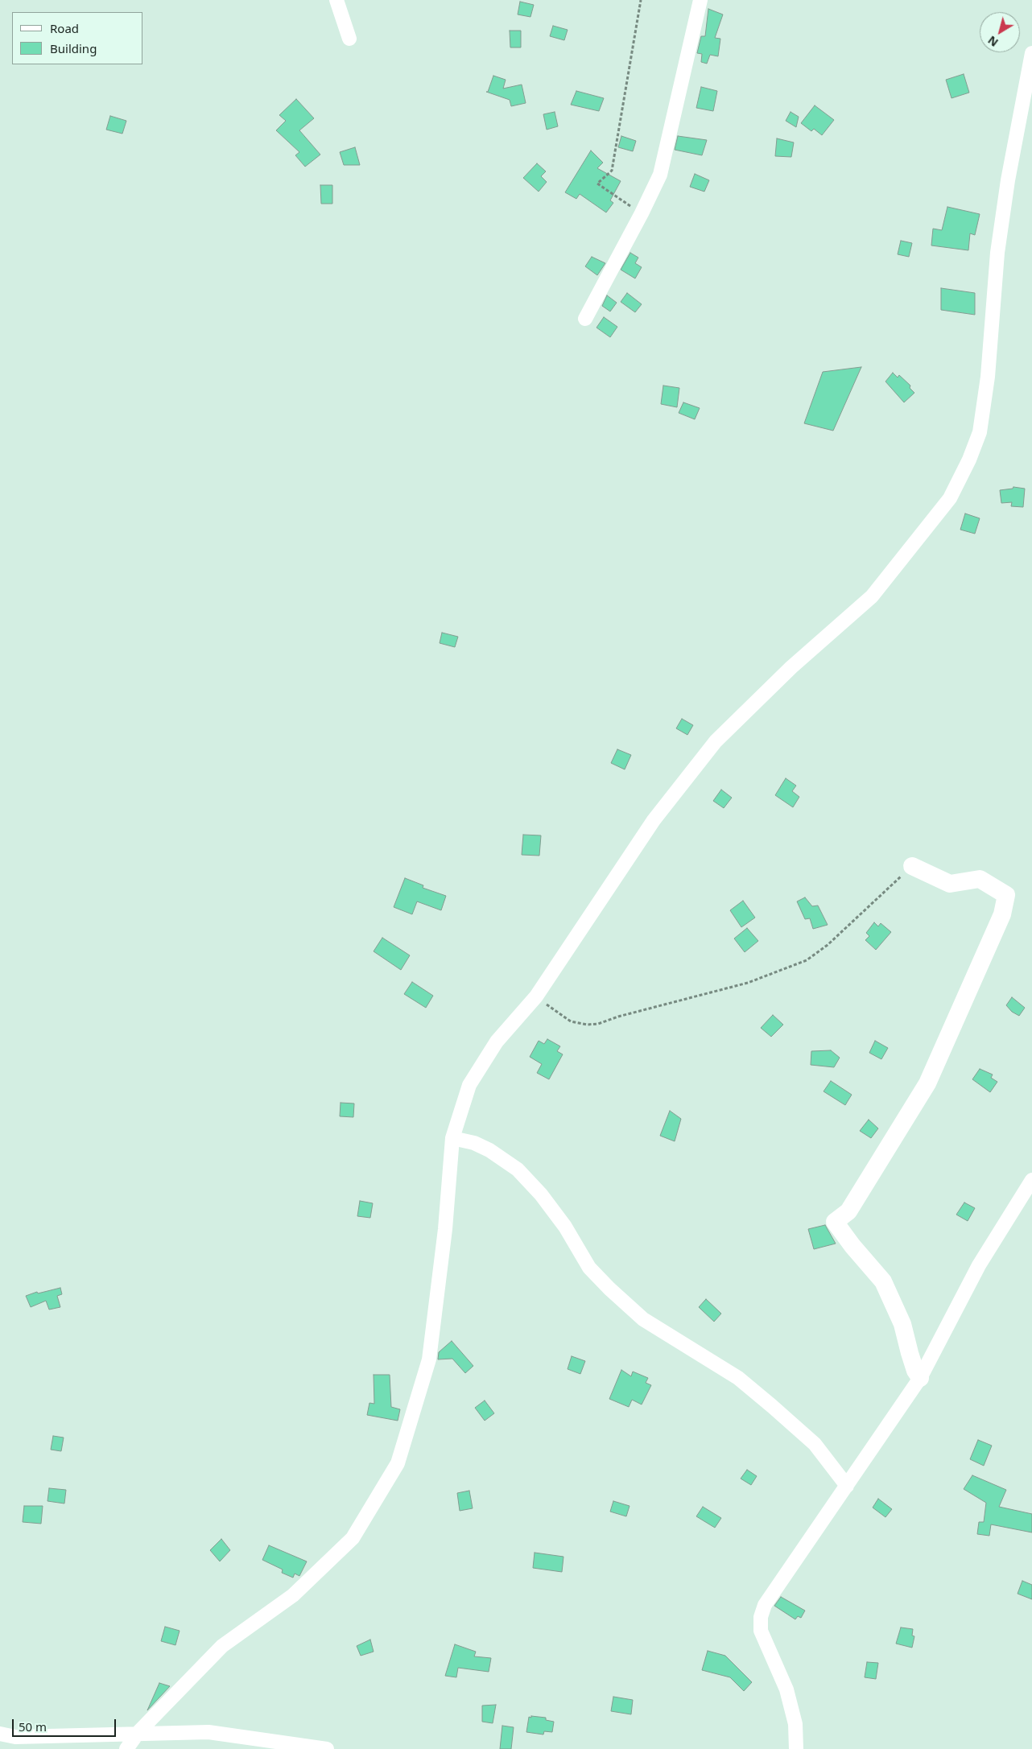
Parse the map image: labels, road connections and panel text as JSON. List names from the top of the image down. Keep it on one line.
{"legend":["Road","Building"],"scale_bar":"50 m","north":"bottom left"}
